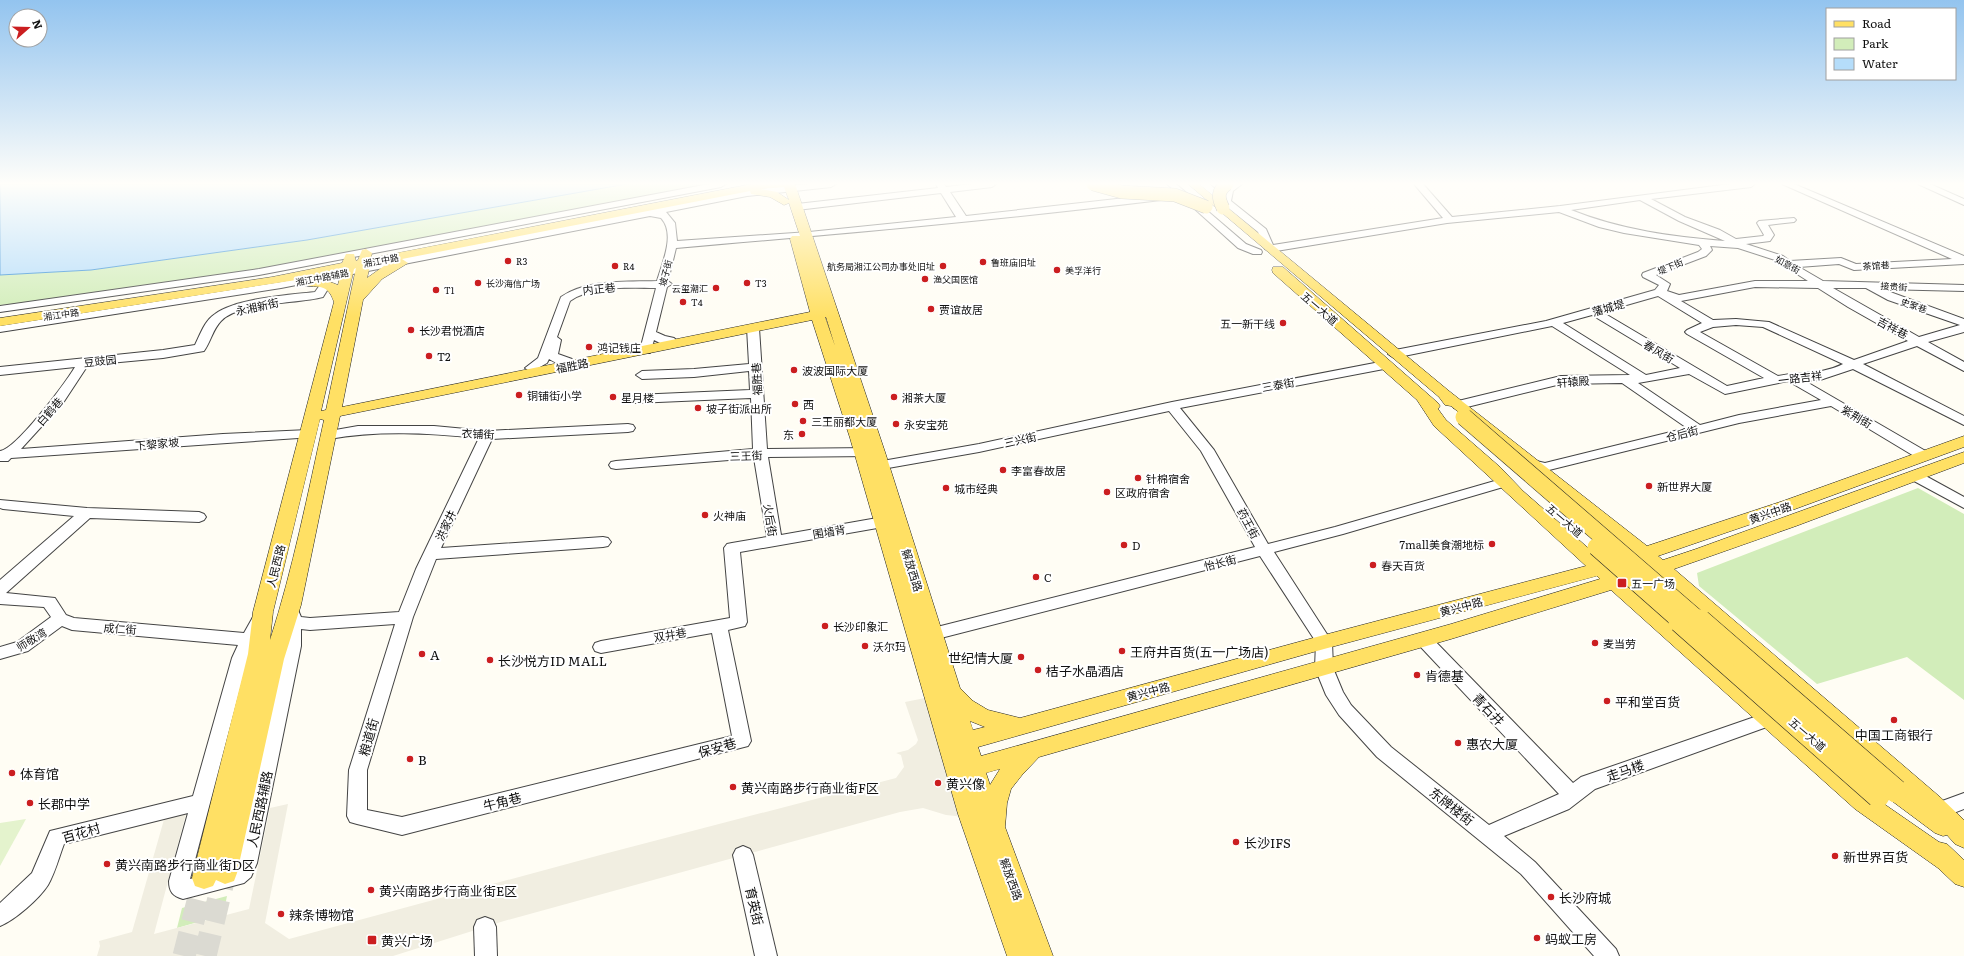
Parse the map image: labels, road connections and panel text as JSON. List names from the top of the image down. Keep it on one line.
{"streets":{"main road":["湘江中路","五一大道","福胜路","黄兴中路","人民西路","解放西路"],"street":["如意街","茶馆巷","堤下街","坡子街","湘江中路辅路","接贵街","内正巷","史家巷","永湘新街","藩城堤","吉祥巷","春风街","豆豉园","一路吉祥","福胜巷","轩辕殿","三泰街","白鹤巷","紫荆街","衣铺街","仓后街","三兴街","下黎家坡","三王街","火后街","药王街","洪家井","围墙背","怡长街","成仁街","双井巷","师敬湾","青石井","粮道街","保安巷","走马楼","牛角巷","东牌楼街","人民西路辅路","百花村","育英街"]},"crossings":[["湘江中路","湘江中路辅路"],["湘江中路","人民西路"],["如意街","茶馆巷"],["如意街","接贵街"],["如意街","吉祥巷"],["堤下街","藩城堤"],["坡子街","内正巷"],["坡子街","福胜路"],["湘江中路辅路","人民西路"],["接贵街","史家巷"],["接贵街","吉祥巷"],["内正巷","福胜路"],["永湘新街","豆豉园"],["藩城堤","五一大道"],["藩城堤","春风街"],["藩城堤","三泰街"],["五一大道","轩辕殿"],["五一大道","三泰街"],["五一大道","仓后街"],["五一大道","黄兴中路"],["五一大道","怡长街"],["五一大道","走马楼"],["吉祥巷","一路吉祥"],["春风街","一路吉祥"],["春风街","轩辕殿"],["豆豉园","白鹤巷"],["福胜路","福胜巷"],["福胜路","下黎家坡"],["福胜路","人民西路"],["福胜路","解放西路"],["一路吉祥","紫荆街"],["福胜巷","三王街"],["福胜巷","火后街"],["三泰街","三兴街"],["三泰街","药王街"],["白鹤巷","下黎家坡"],["紫荆街","仓后街"],["紫荆街","黄兴中路"],["衣铺街","洪家井"],["衣铺街","人民西路"],["三兴街","三王街"],["三兴街","药王街"],["三兴街","解放西路"],["下黎家坡","人民西路"],["三王街","火后街"],["三王街","解放西路"],["黄兴中路","药王街"],["黄兴中路","解放西路"],["黄兴中路","青石井"],["黄兴中路","东牌楼街"],["火后街","围墙背"],["火后街","双井巷"],["药王街","怡长街"],["药王街","东牌楼街"],["洪家井","粮道街"],["围墙背","解放西路"],["怡长街","解放西路"],["人民西路","人民西路辅路"],["成仁街","师敬湾"],["成仁街","人民西路辅路"],["双井巷","保安巷"],["青石井","走马楼"],["粮道街","牛角巷"],["保安巷","牛角巷"],["走马楼","东牌楼街"],["人民西路辅路","百花村"]],"places":{"other":["R3","鲁班庙旧址","R4","航务局湘江公司办事处旧址","美孚洋行","渔父国医馆","长沙海信广场","T3","云玺潮汇","T1","T4","贾谊故居","五一新干线","长沙君悦酒店","鸿记钱庄","T2","波波国际大厦","铜铺街小学","星月楼","湘茶大厦","西","坡子街派出所","三王丽都大厦","永安宝苑","东","李富春故居","针棉宿舍","新世界大厦","城市经典","区政府宿舍","火神庙","7mall美食潮地标","D","春天百货","C","长沙印象汇","麦当劳","沃尔玛","王府井百货(五一广场店)","A","世纪情大厦","长沙悦方ID MALL","桔子水晶酒店","肯德基","平和堂百货","中国工商银行","惠农大厦","B","体育馆","黄兴像","黄兴南路步行商业街F区","长郡中学","长沙IFS","新世界百货","黄兴南路步行商业街D区","黄兴南路步行商业街E区","长沙府城","辣条博物馆","蚂蚁工房"],"transit":["五一广场","黄兴广场"]},"legend":["Road","Park","Water"],"north":"right"}
